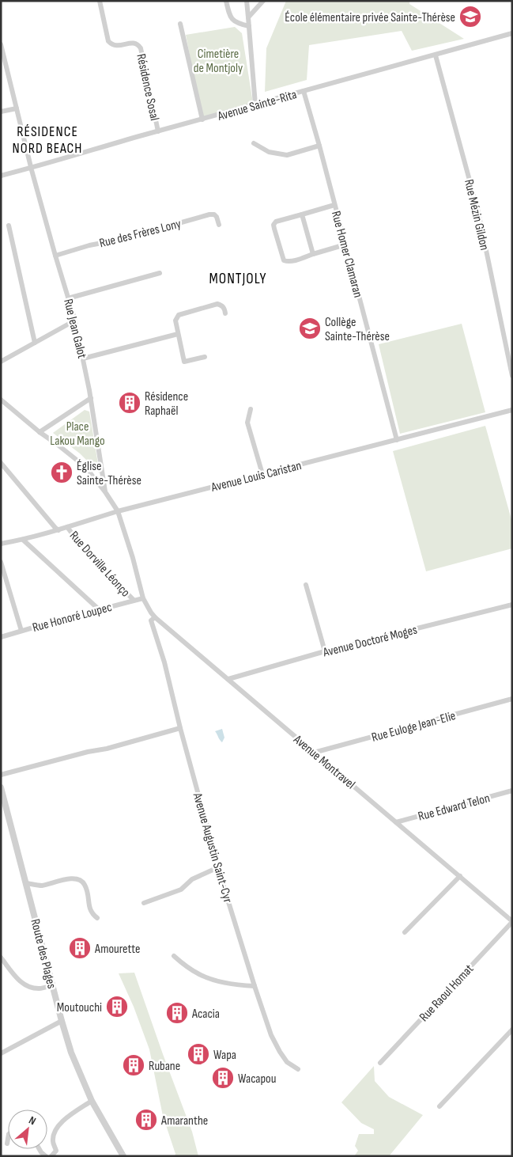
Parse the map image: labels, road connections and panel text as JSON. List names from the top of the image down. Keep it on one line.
{"streets":{"street":["Résidence Sosal","Avenue Sainte-Rita","Rue Mézin Gildon","Rue des Frères Lony","Rue Homer Clamaran","Rue Jean Galot","Avenue Louis Caristan","Rue Dorville Léonço","Rue Honoré Loupec","Avenue Doctoré Moges","Rue Euloge Jean-Elie","Avenue Montravel","Rue Edward Telon","Avenue Augustin Saint-Cyr","Route des Plages","Rue Raoul Homat"]},"crossings":[["Résidence Sosal","Avenue Sainte-Rita"],["Avenue Sainte-Rita","Rue Mézin Gildon"],["Avenue Sainte-Rita","Rue Homer Clamaran"],["Avenue Sainte-Rita","Rue Jean Galot"],["Rue des Frères Lony","Rue Jean Galot"],["Rue Homer Clamaran","Avenue Louis Caristan"],["Rue Jean Galot","Avenue Montravel"],["Avenue Louis Caristan","Rue Dorville Léonço"],["Avenue Louis Caristan","Avenue Montravel"],["Rue Dorville Léonço","Rue Honoré Loupec"],["Rue Honoré Loupec","Avenue Montravel"],["Avenue Doctoré Moges","Avenue Montravel"],["Rue Euloge Jean-Elie","Avenue Montravel"],["Avenue Montravel","Rue Edward Telon"],["Avenue Montravel","Avenue Augustin Saint-Cyr"],["Avenue Montravel","Rue Raoul Homat"]],"districts":["RÉSIDENCE NORD BEACH","MONTJOLY"],"parks":["Cimetière de Montjoly","Place Lakou Mango"],"places":{"school or university":["École élémentaire privée Sainte-Thérèse","Collège Sainte-Thérèse"],"building":["Résidence Raphaël","Amourette","Moutouchi","Acacia","Wapa","Rubane","Wacapou","Amaranthe"],"church":["Église Sainte-Thérèse"]},"north":"top right"}
